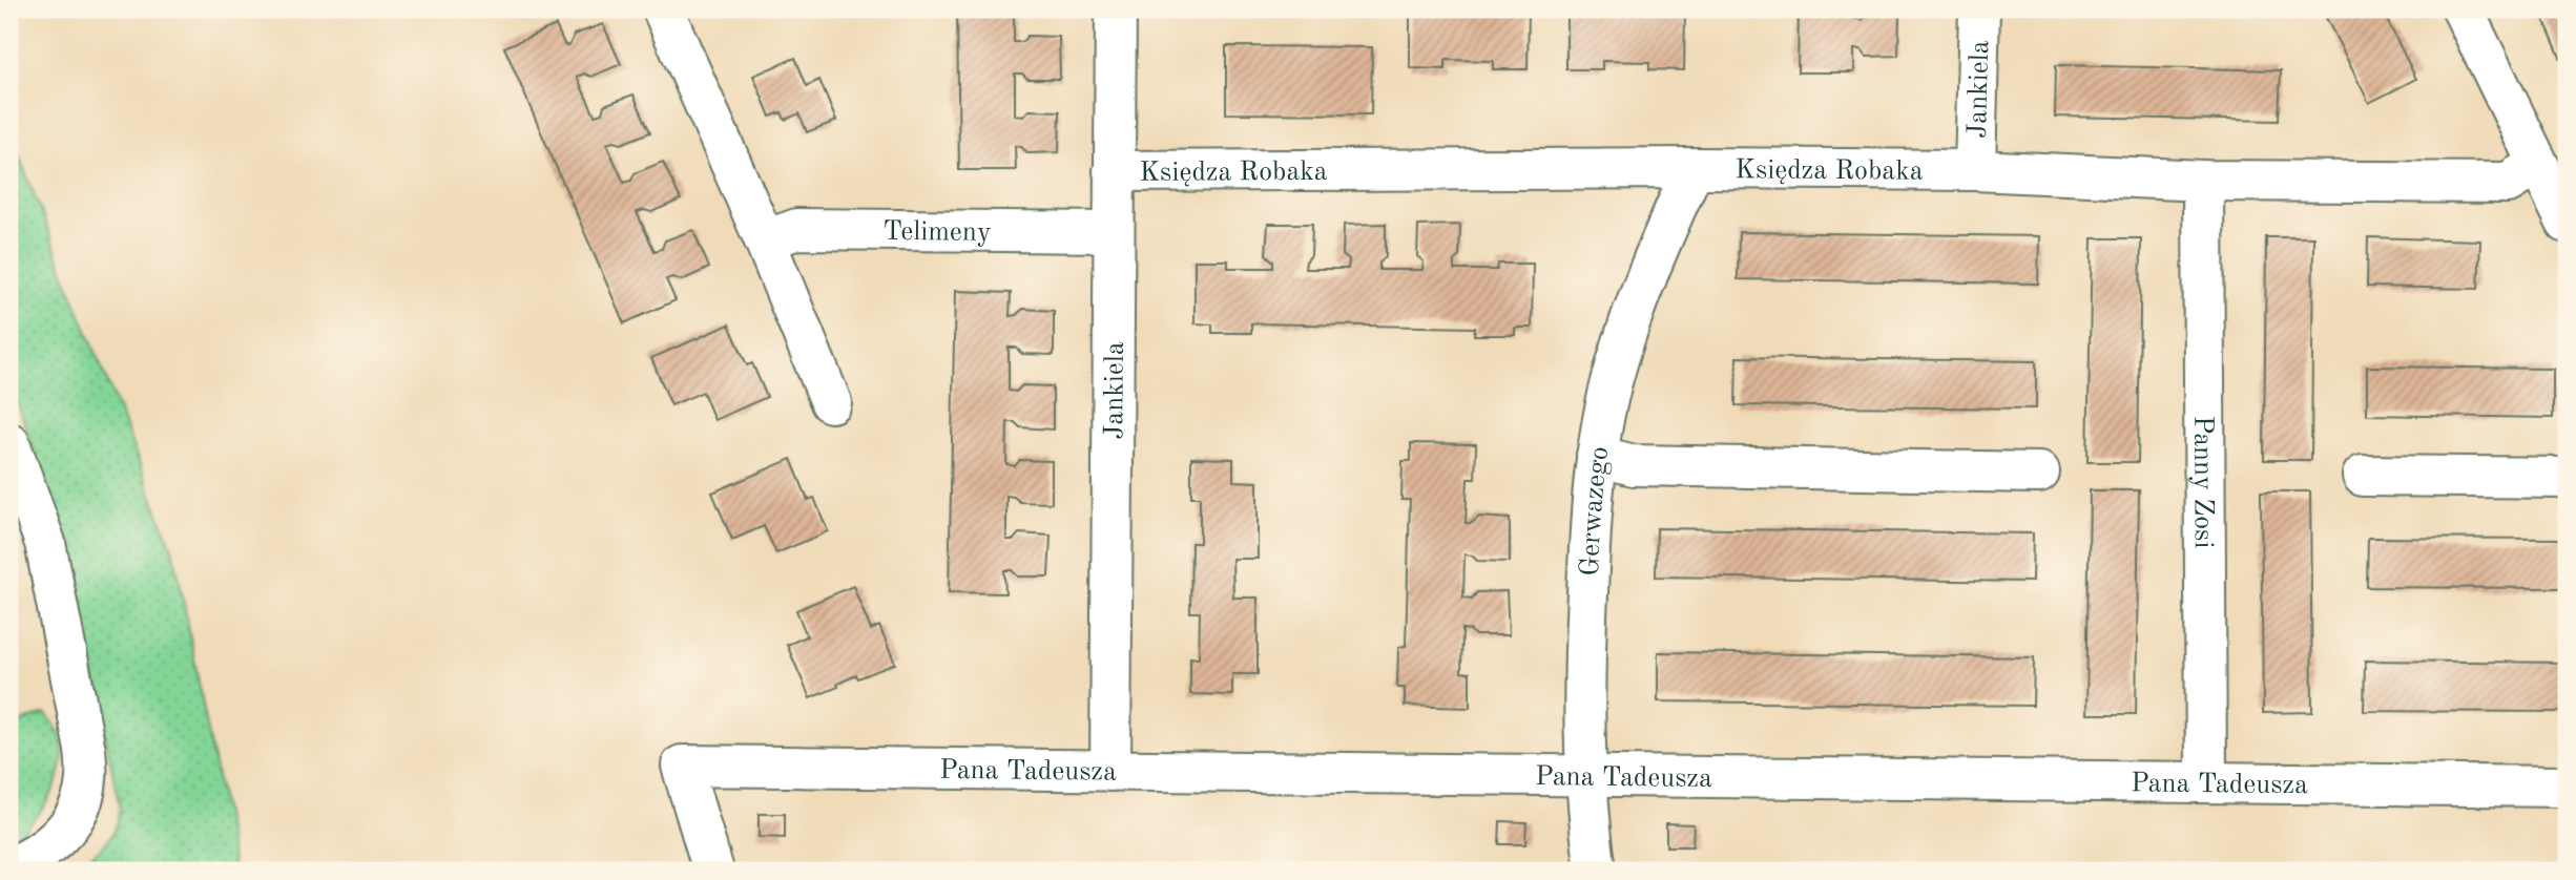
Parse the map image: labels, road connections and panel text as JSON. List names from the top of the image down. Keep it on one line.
{"streets":{"street":["Jankiela","Księdza Robaka","Telimeny","Panny Zosi","Gerwazego","Pana Tadeusza"]},"crossings":[["Jankiela","Księdza Robaka"],["Jankiela","Telimeny"],["Jankiela","Pana Tadeusza"],["Księdza Robaka","Panny Zosi"],["Księdza Robaka","Gerwazego"],["Panny Zosi","Pana Tadeusza"],["Gerwazego","Pana Tadeusza"]]}
